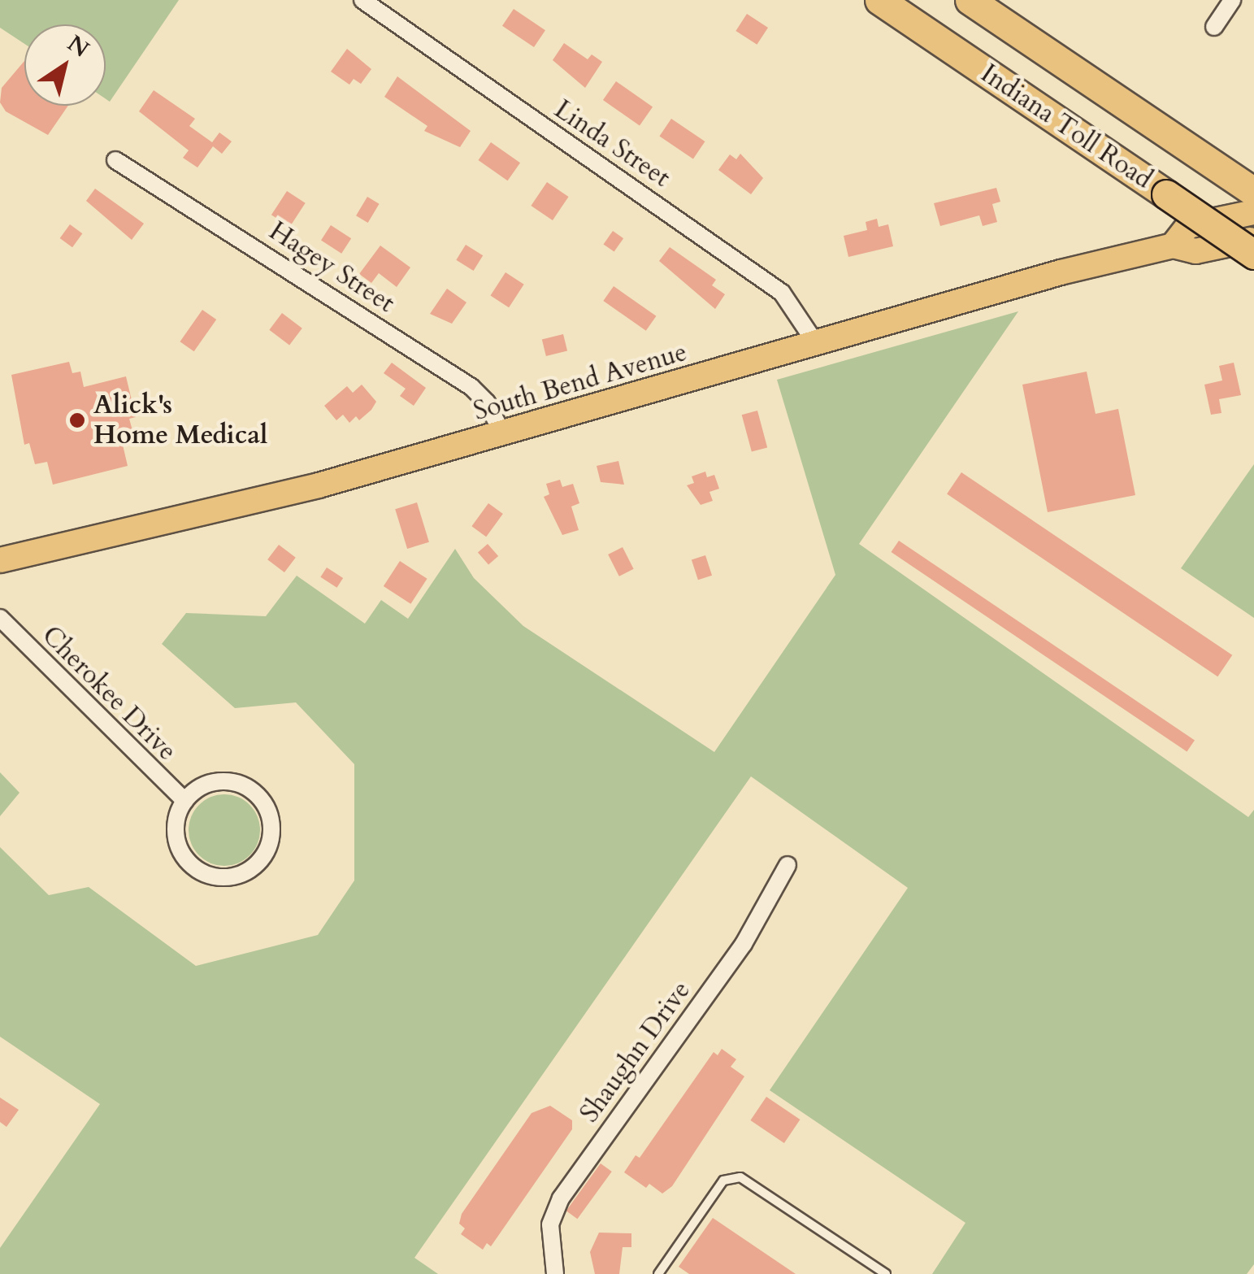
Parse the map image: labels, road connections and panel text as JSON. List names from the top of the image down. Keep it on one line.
{"streets":{"highway":["Indiana Toll Road"],"main road":["South Bend Avenue"],"street":["Linda Street","Hagey Street","Cherokee Drive","Shaughn Drive"]},"crossings":[["Linda Street","South Bend Avenue"],["Hagey Street","South Bend Avenue"]],"places":["Alick's Home Medical"],"north":"top right"}
